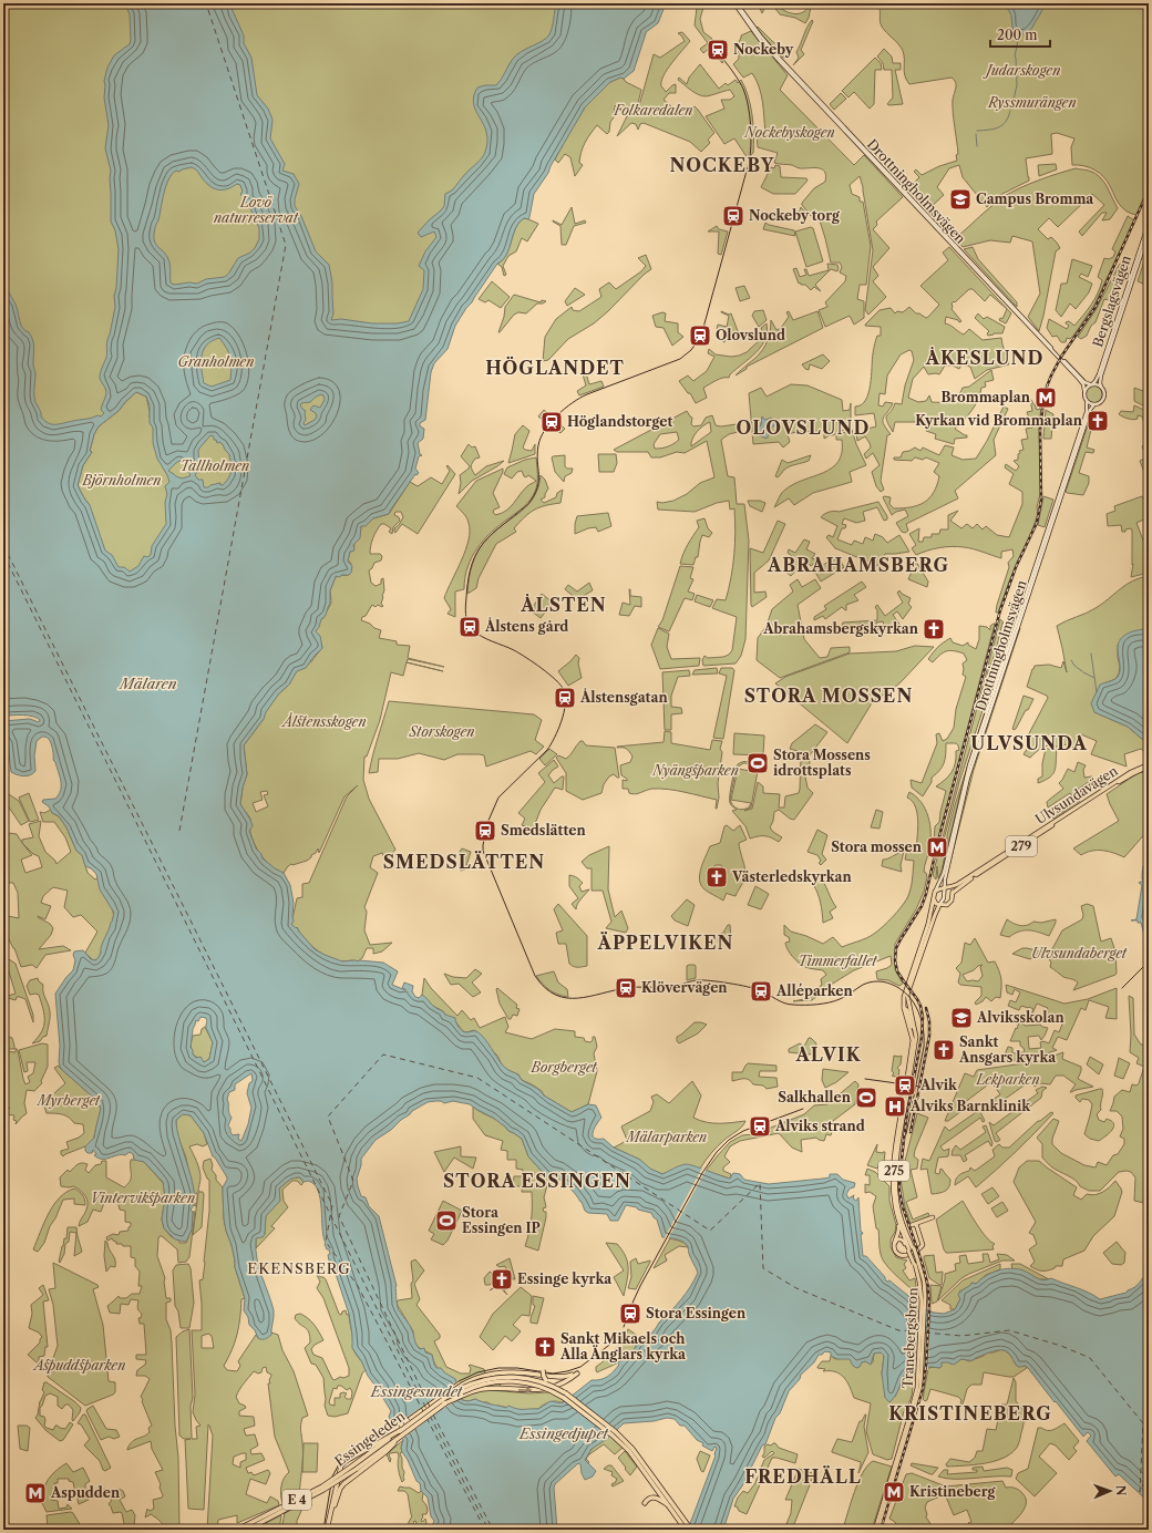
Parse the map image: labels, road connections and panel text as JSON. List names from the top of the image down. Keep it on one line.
{"streets":{"highway":["Essingeleden","E 4"],"main road":["Drottningholmsvägen","Bergslagsvägen","Ulvsundavägen","279","275","Tranebergsbron"]},"crossings":[["Drottningholmsvägen","Bergslagsvägen"],["Drottningholmsvägen","275"],["Drottningholmsvägen","Tranebergsbron"],["Bergslagsvägen","275"]],"districts":["NOCKEBY","ÅKESLUND","HÖGLANDET","OLOVSLUND","ABRAHAMSBERG","ÅLSTEN","STORA MOSSEN","ULVSUNDA","SMEDSLÄTTEN","ÄPPELVIKEN","ALVIK","STORA ESSINGEN","EKENSBERG","KRISTINEBERG","FREDHÄLL"],"water":["Mälaren","Essingesundet","Essingedjupet"],"parks":["Judarskogen","Ryssmurängen","Folkaredalen","Nockebyskogen","Lovö naturreservat","Granholmen","Tallholmen","Björnholmen","Ålstensskogen","Storskogen","Nyängsparken","Ulvsundaberget","Timmerfallet","Borgberget","Lekparken","Myrberget","Mälarparken","Vinterviksparken","Aspuddsparken"],"places":{"station":["Nockeby","Nockeby torg","Olovslund","Höglandstorget","Ålstens gård","Ålstensgatan","Smedslätten","Klövervägen","Alléparken","Alvik","Alviks strand","Stora Essingen"],"school or university":["Campus Bromma","Alviksskolan"],"metro station":["Brommaplan","Stora mossen","Kristineberg","Aspudden"],"church":["Kyrkan vid Brommaplan","Abrahamsbergskyrkan","Västerledskyrkan","Sankt Ansgars kyrka","Essinge kyrka","Sankt Mikaels och Alla Änglars kyrka"],"sports":["Stora Mossens idrottsplats","Salkhallen","Stora Essingen IP"],"hospital":["Alviks Barnklinik"]},"scale_bar":"200 m","north":"right"}
